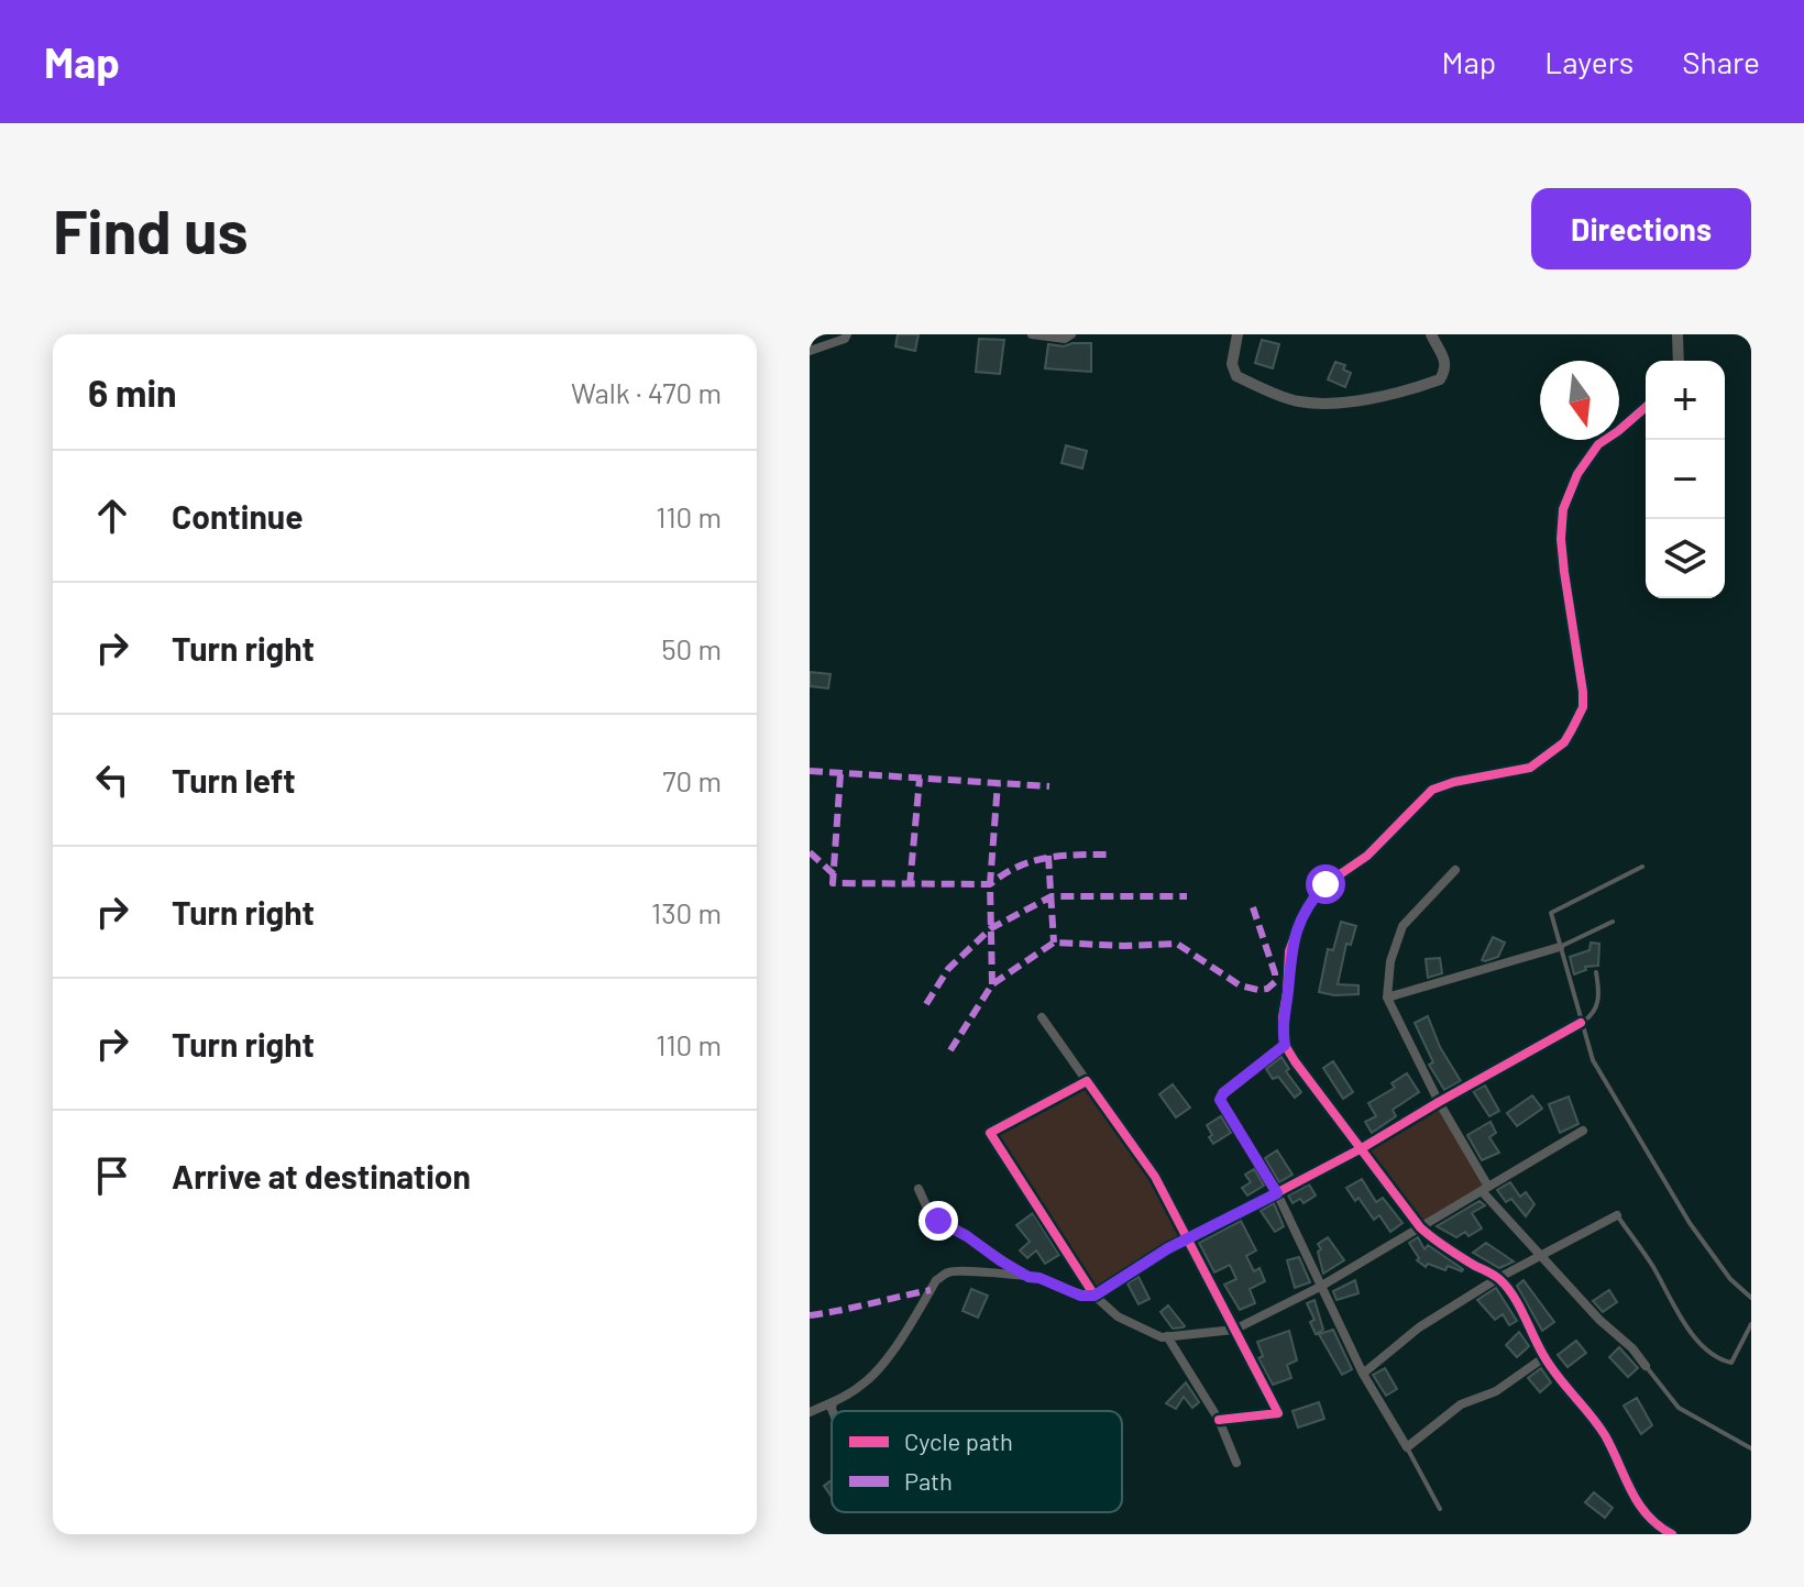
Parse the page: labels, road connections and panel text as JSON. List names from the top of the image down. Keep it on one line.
{"legend":["Cycle path","Path"],"north":"bottom","page":{"header":"Map","nav":["Map","Layers","Share"],"buttons":"Directions","title":"Find us","heading":["6 min","Walk · 470 m"],"map_buttons":["+","−"],"list":[["Continue","110 m"],["Turn right","50 m"],["Turn left","70 m"],["Turn right","130 m"],["Turn right","110 m"],"Arrive at destination"]}}
